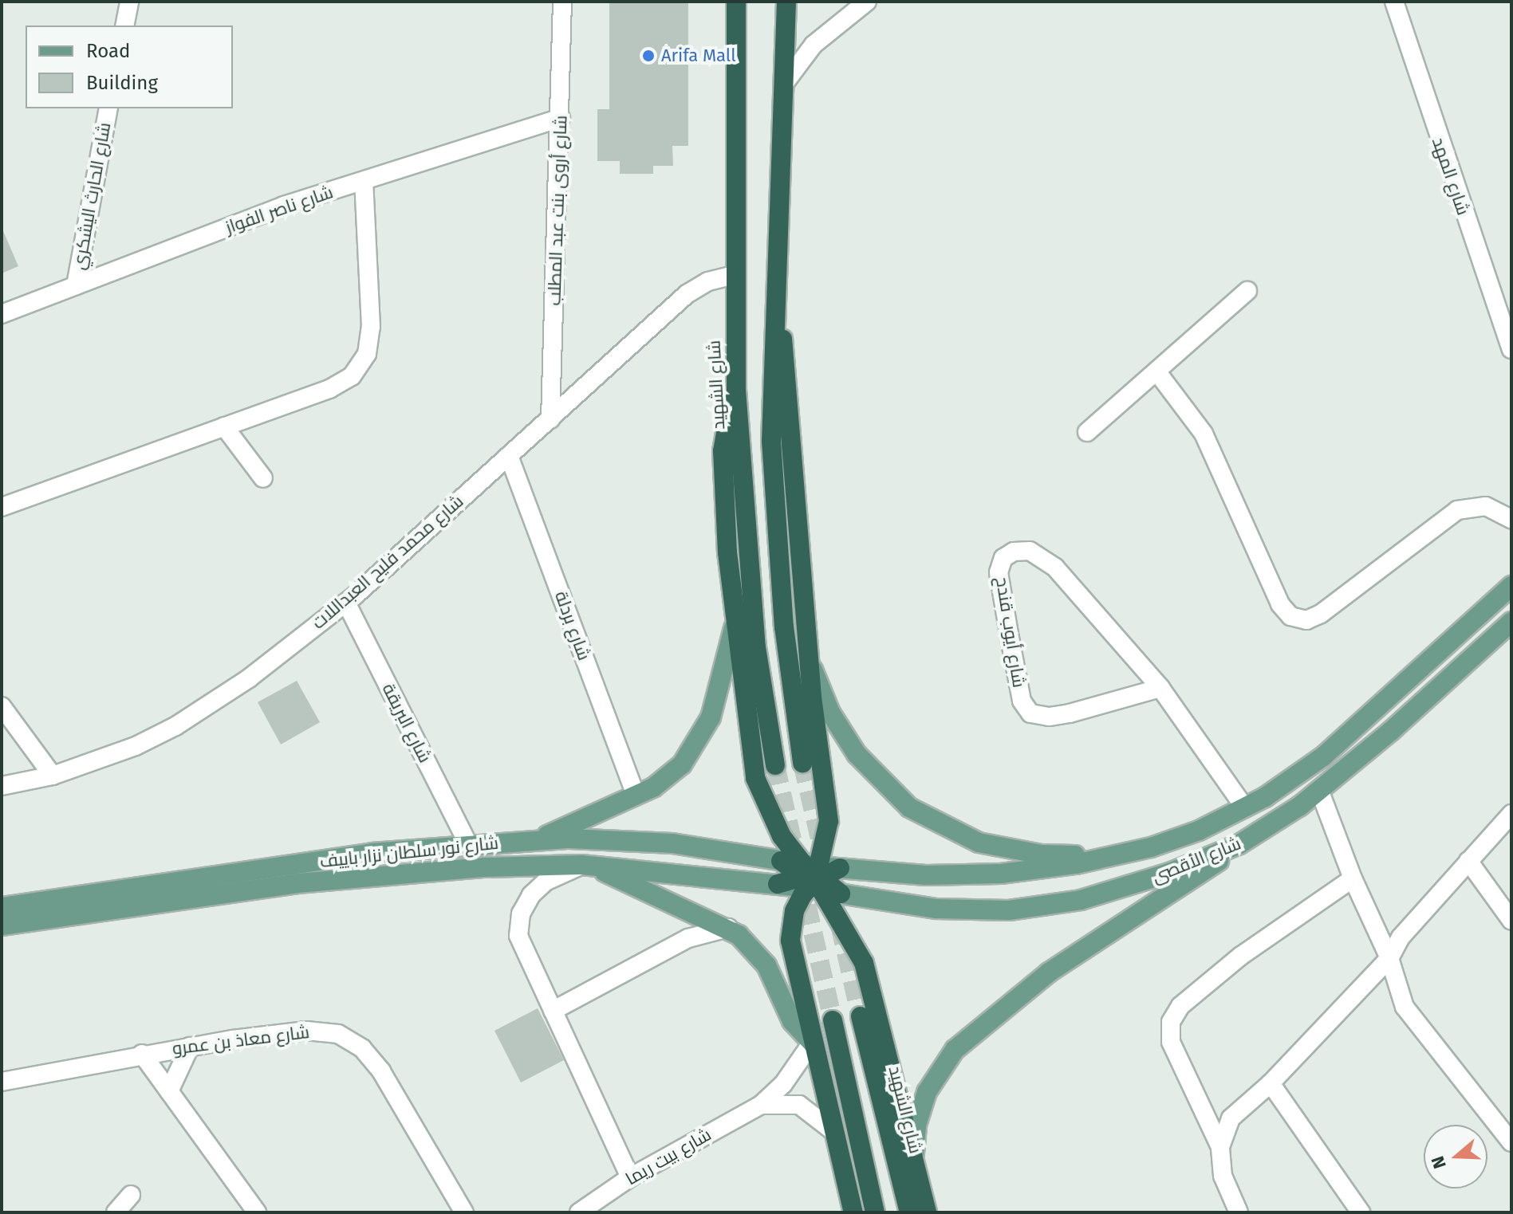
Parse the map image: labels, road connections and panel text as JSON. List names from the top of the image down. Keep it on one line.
{"streets":{"highway":["شارع الشهيد"],"main road":["شارع نور سلطان نزار باييف","شارع الأقصى"],"street":["شارع المهد","شارع الحارث اليشكري","شارع ناصر الفواز","شارع أروى بنت عبد المطلب","شارع محمد فليح العبداللات","شارع بردلة","شارع أيوب قندح","شارع البريقة","شارع معاذ بن عمرو","شارع بيت ريما"]},"crossings":[["شارع الحارث اليشكري","شارع ناصر الفواز"],["شارع ناصر الفواز","شارع أروى بنت عبد المطلب"],["شارع أروى بنت عبد المطلب","شارع محمد فليح العبداللات"],["شارع الشهيد","شارع محمد فليح العبداللات"],["شارع محمد فليح العبداللات","شارع بردلة"],["شارع محمد فليح العبداللات","شارع البريقة"],["شارع أيوب قندح","شارع الأقصى"],["شارع البريقة","شارع نور سلطان نزار باييف"],["شارع نور سلطان نزار باييف","شارع الأقصى"]],"places":["Arifa Mall"],"legend":["Road","Building"],"north":"left"}
